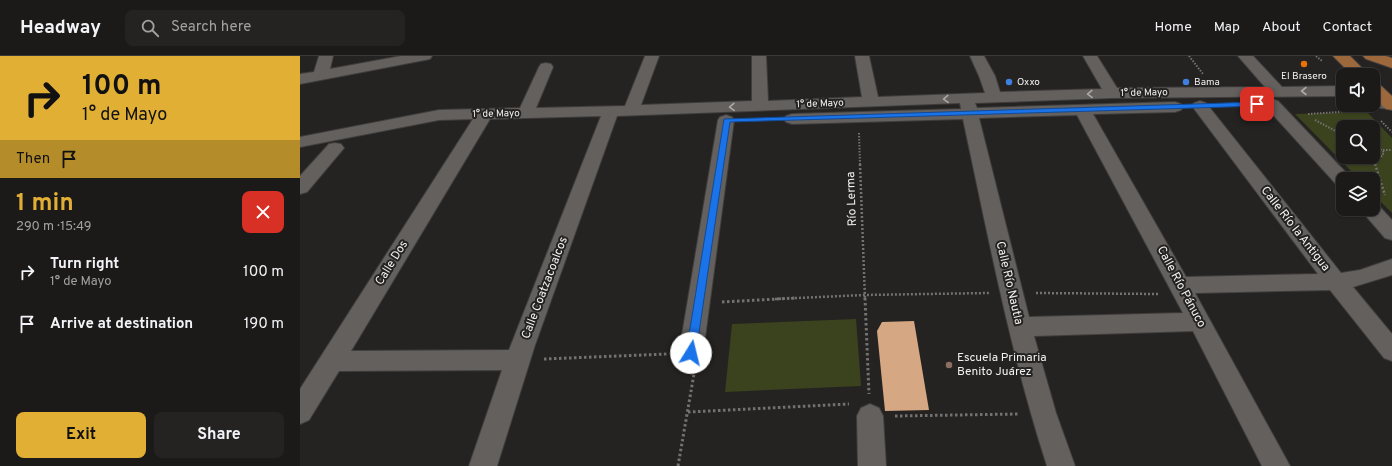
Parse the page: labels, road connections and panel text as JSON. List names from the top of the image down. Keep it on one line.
{"streets":{"street":["1° de Mayo","Calle Río la Antigua","Calle Dos","Calle Río Nautla","Calle Río Pánuco","Calle Coatzacoalcos"],"path":["Río Lerma"]},"crossings":[["1° de Mayo","Río Lerma"],["1° de Mayo","Calle Río la Antigua"],["1° de Mayo","Calle Dos"],["1° de Mayo","Calle Río Nautla"],["1° de Mayo","Calle Río Pánuco"],["1° de Mayo","Calle Coatzacoalcos"]],"places":["El Brasero","Oxxo","Bama","Escuela Primaria Benito Juárez"],"page":{"header":"Headway","search":"Search here","nav":["Home","Map","About","Contact"],"turn":["100 m","1° de Mayo"],"then":"Then","heading":["1 min","290 m · 15:49"],"list":[{"name":"Turn right","note":"1° de Mayo","value":"100 m"},{"name":"Arrive at destination","value":"190 m"}],"buttons":["Exit","Share"]}}
